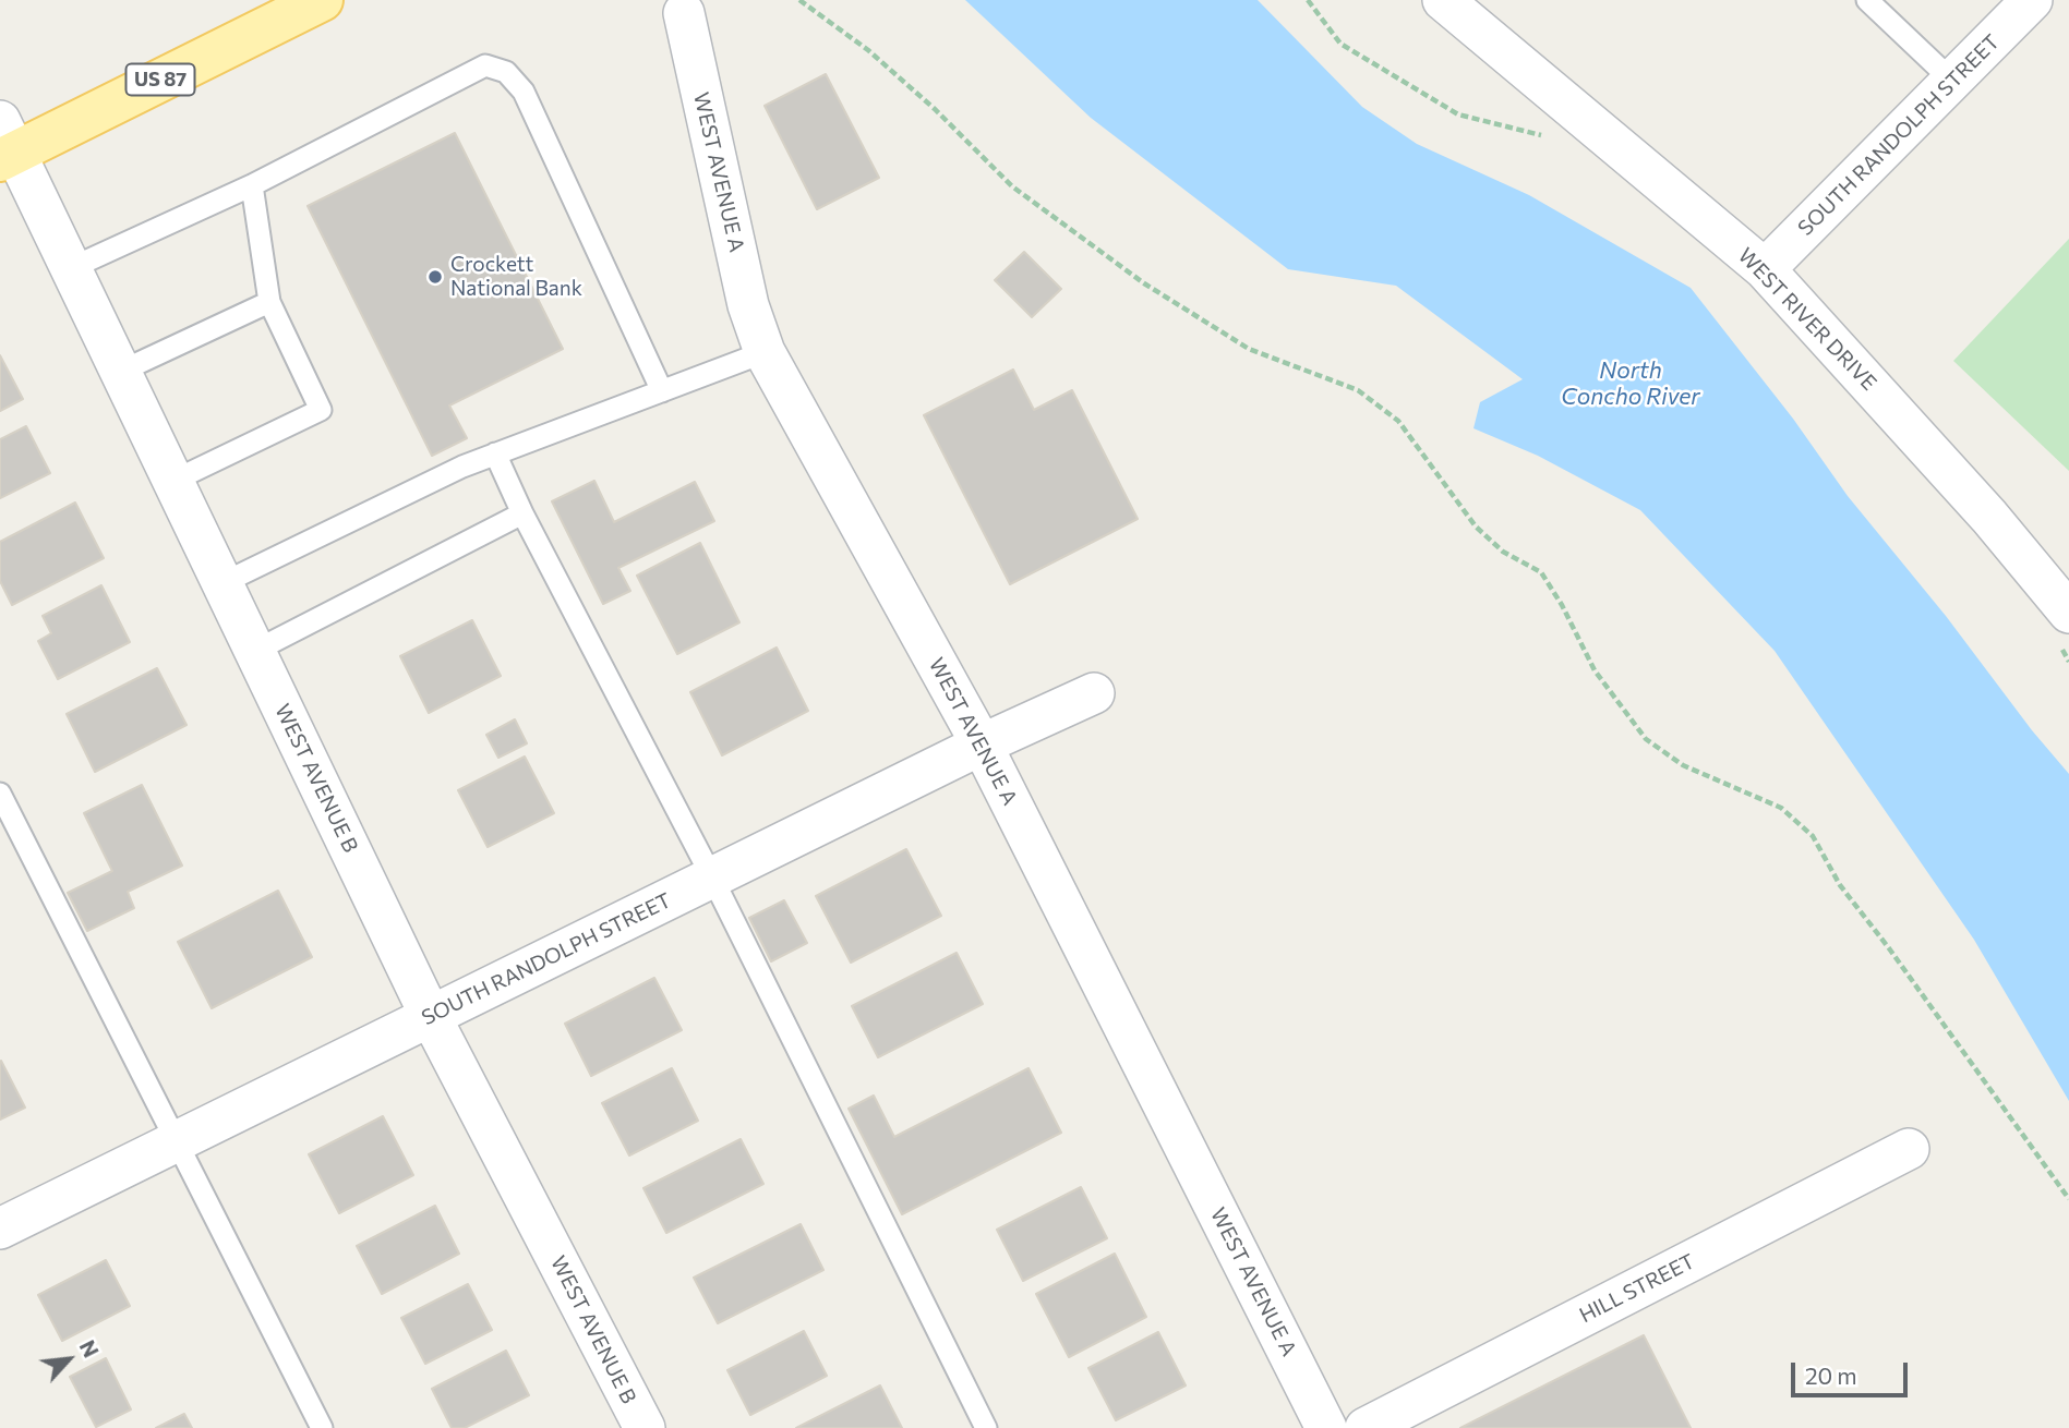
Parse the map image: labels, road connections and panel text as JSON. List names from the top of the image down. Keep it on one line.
{"streets":{"main road":["US 87"],"street":["SOUTH RANDOLPH STREET","WEST AVENUE A","WEST RIVER DRIVE","WEST AVENUE B","HILL STREET"]},"crossings":[["US 87","WEST AVENUE B"],["SOUTH RANDOLPH STREET","WEST AVENUE A"],["SOUTH RANDOLPH STREET","WEST RIVER DRIVE"],["SOUTH RANDOLPH STREET","WEST AVENUE B"]],"water":["North Concho River"],"places":["Crockett National Bank"],"scale_bar":"20 m","north":"top right"}
